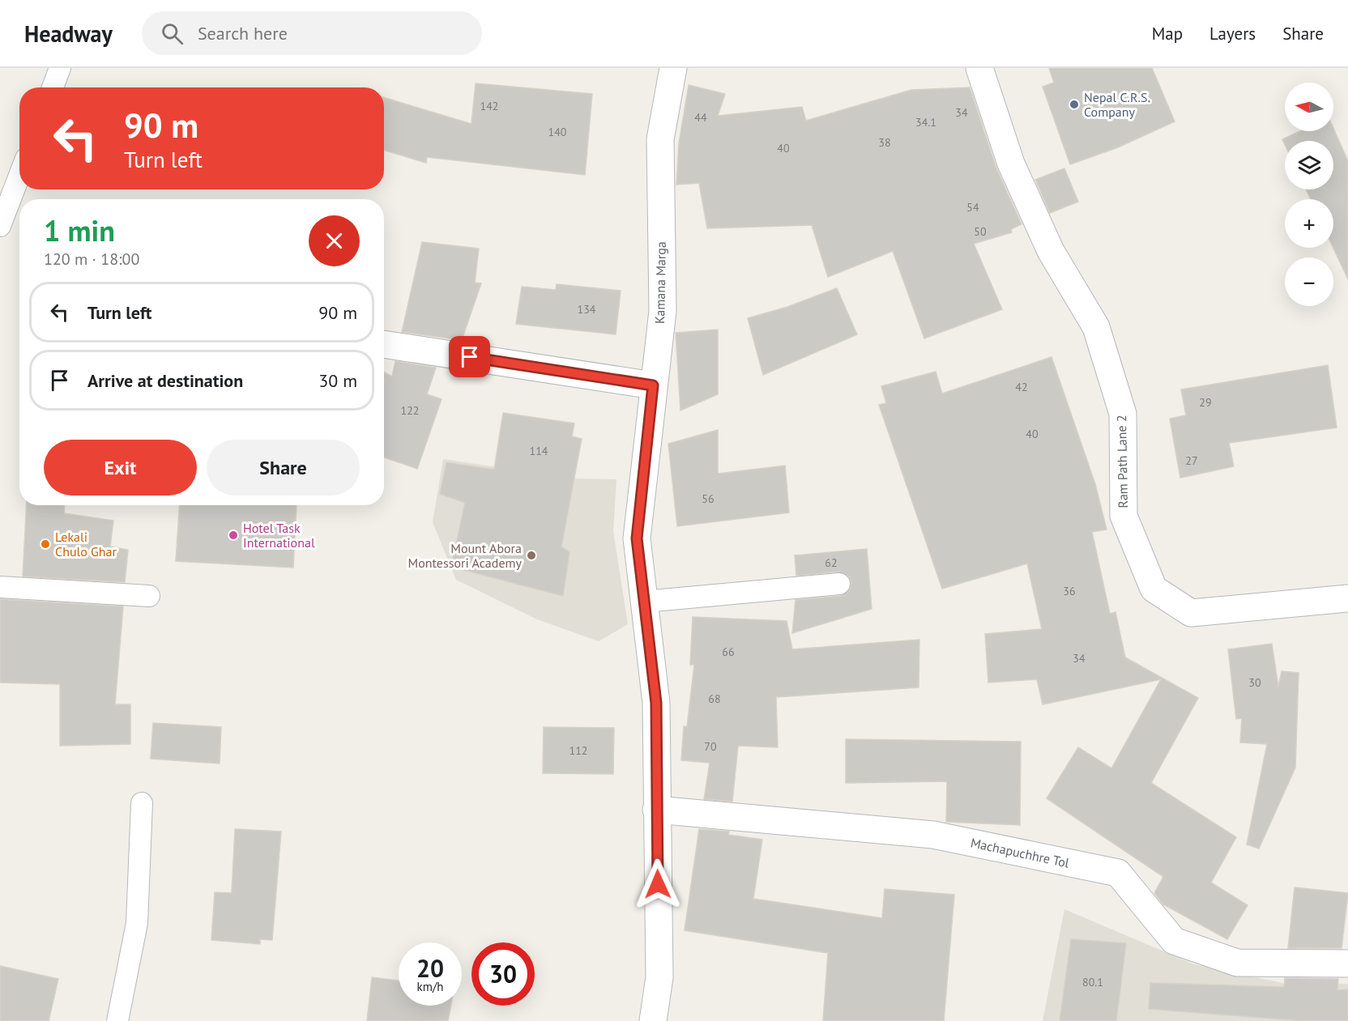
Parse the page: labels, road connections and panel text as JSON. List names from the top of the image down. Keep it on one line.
{"streets":{"street":["Kamana Marga","Ram Path Lane 2","Machapuchhre Tol"]},"crossings":[["Kamana Marga","Machapuchhre Tol"]],"places":["Nepal C.R.S. Company","Hotel Task International","Lekali Chulo Ghar","Mount Abora Montessori Academy"],"house_numbers":["142","34","44","34.1","140","38","40","54","50","134","42","29","122","40","114","27","56","62","36","66","34","30","68","70","112","80.1"],"north":"left","page":{"header":"Headway","search":"Search here","nav":["Map","Layers","Share"],"map_buttons":["+","−"],"turn":["90 m","Turn left"],"heading":["1 min","120 m · 18:00"],"list":[{"name":"Turn left","value":"90 m"},{"name":"Arrive at destination","value":"30 m"}],"buttons":["Exit","Share"],"speed":"20 km/h","limit":"30"}}
